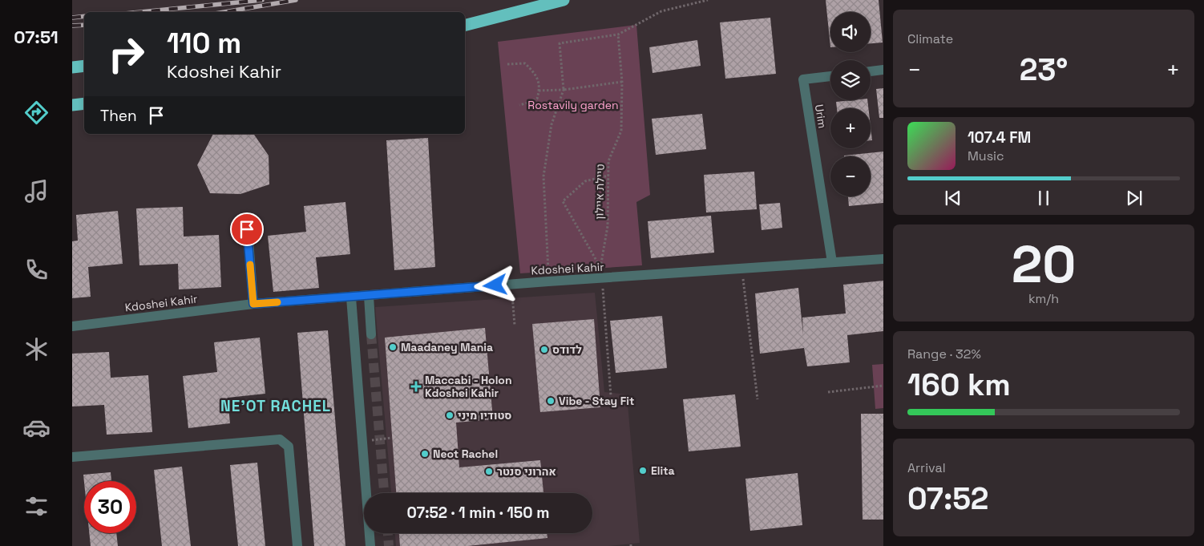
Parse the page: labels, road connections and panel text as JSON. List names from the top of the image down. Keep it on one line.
{"streets":{"street":["Urim","Kdoshei Kahir"],"path":["טיילת איילון"]},"crossings":[["Urim","Kdoshei Kahir"],["טיילת איילון","Kdoshei Kahir"]],"districts":["NE'OT RACHEL"],"parks":["Rostavily garden"],"places":{"other":["Maadaney Mania","לדודס","Vibe - Stay Fit","סטודיו מיני","Neot Rachel","Elita","אהרוני סנטר"],"health":["Maccabi - Holon Kdoshei Kahir"]},"page":{"tabs":"07:51","tile":["Climate",["20","km/h"],["Range · 32%","160 km"],["Arrival","07:52"]],"map_buttons":["+","−"],"turn":["110 m","Kdoshei Kahir"],"heat":["−","23°","+"],"then":"Then","song":["107.4 FM","Music"],"limit":"30","trip":"07:52 · 1 min · 150 m"}}
